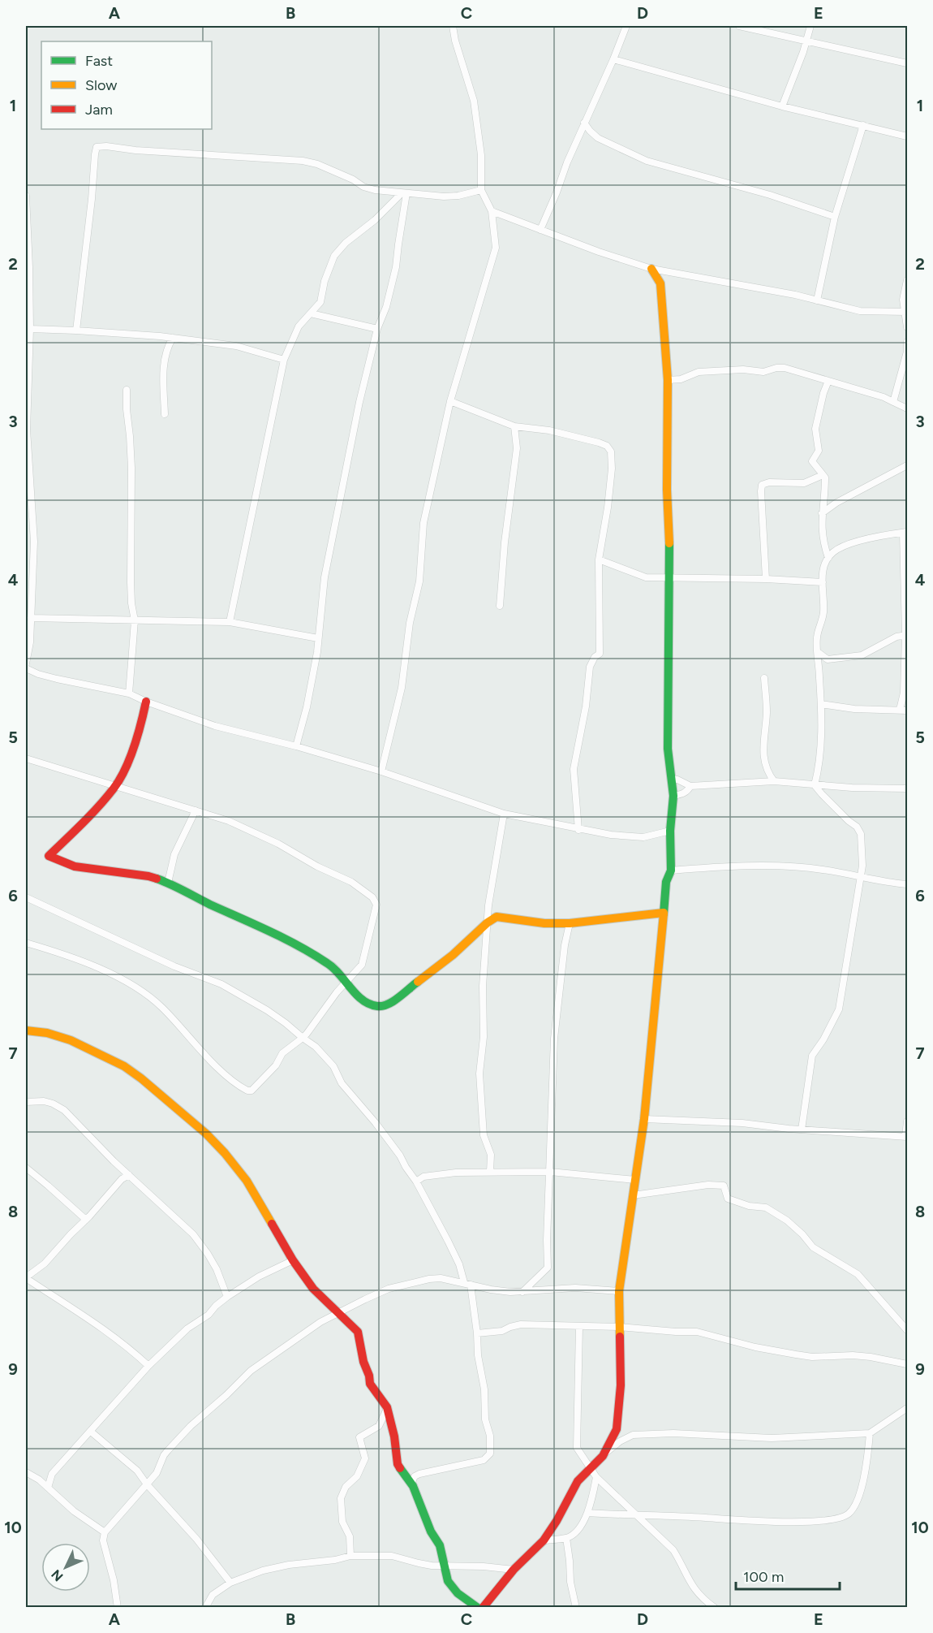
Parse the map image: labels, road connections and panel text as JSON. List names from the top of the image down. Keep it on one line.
{"legend":["Fast","Slow","Jam"],"scale_bar":"100 m","north":"bottom left","grid":{"columns":["A","B","C","D","E"],"rows":["1","2","3","4","5","6","7","8","9","10"]}}
